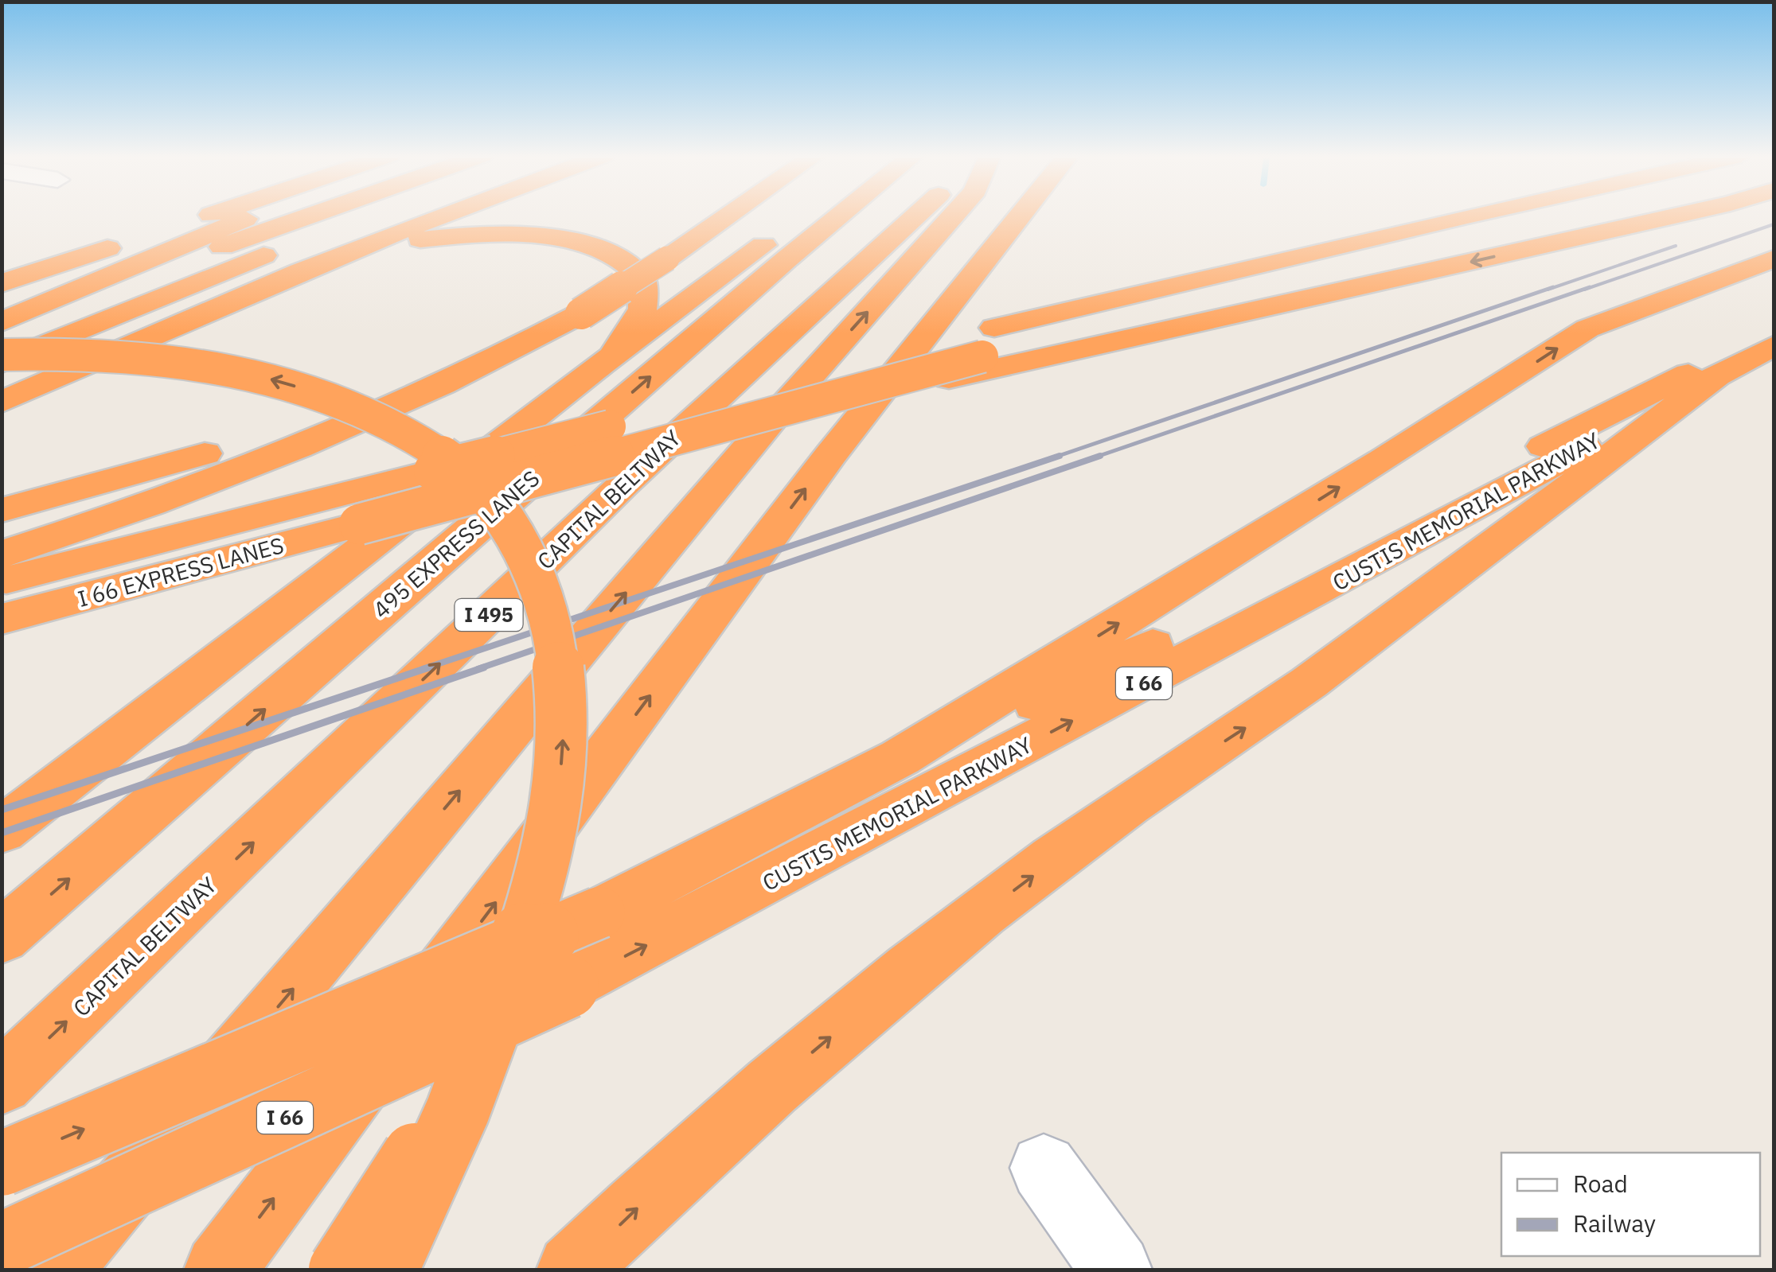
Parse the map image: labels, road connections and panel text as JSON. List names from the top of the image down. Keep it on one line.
{"streets":{"highway":["CAPITAL BELTWAY","CUSTIS MEMORIAL PARKWAY","495 EXPRESS LANES","I 66 EXPRESS LANES","I 495","I 66"]},"legend":["Road","Railway"]}
